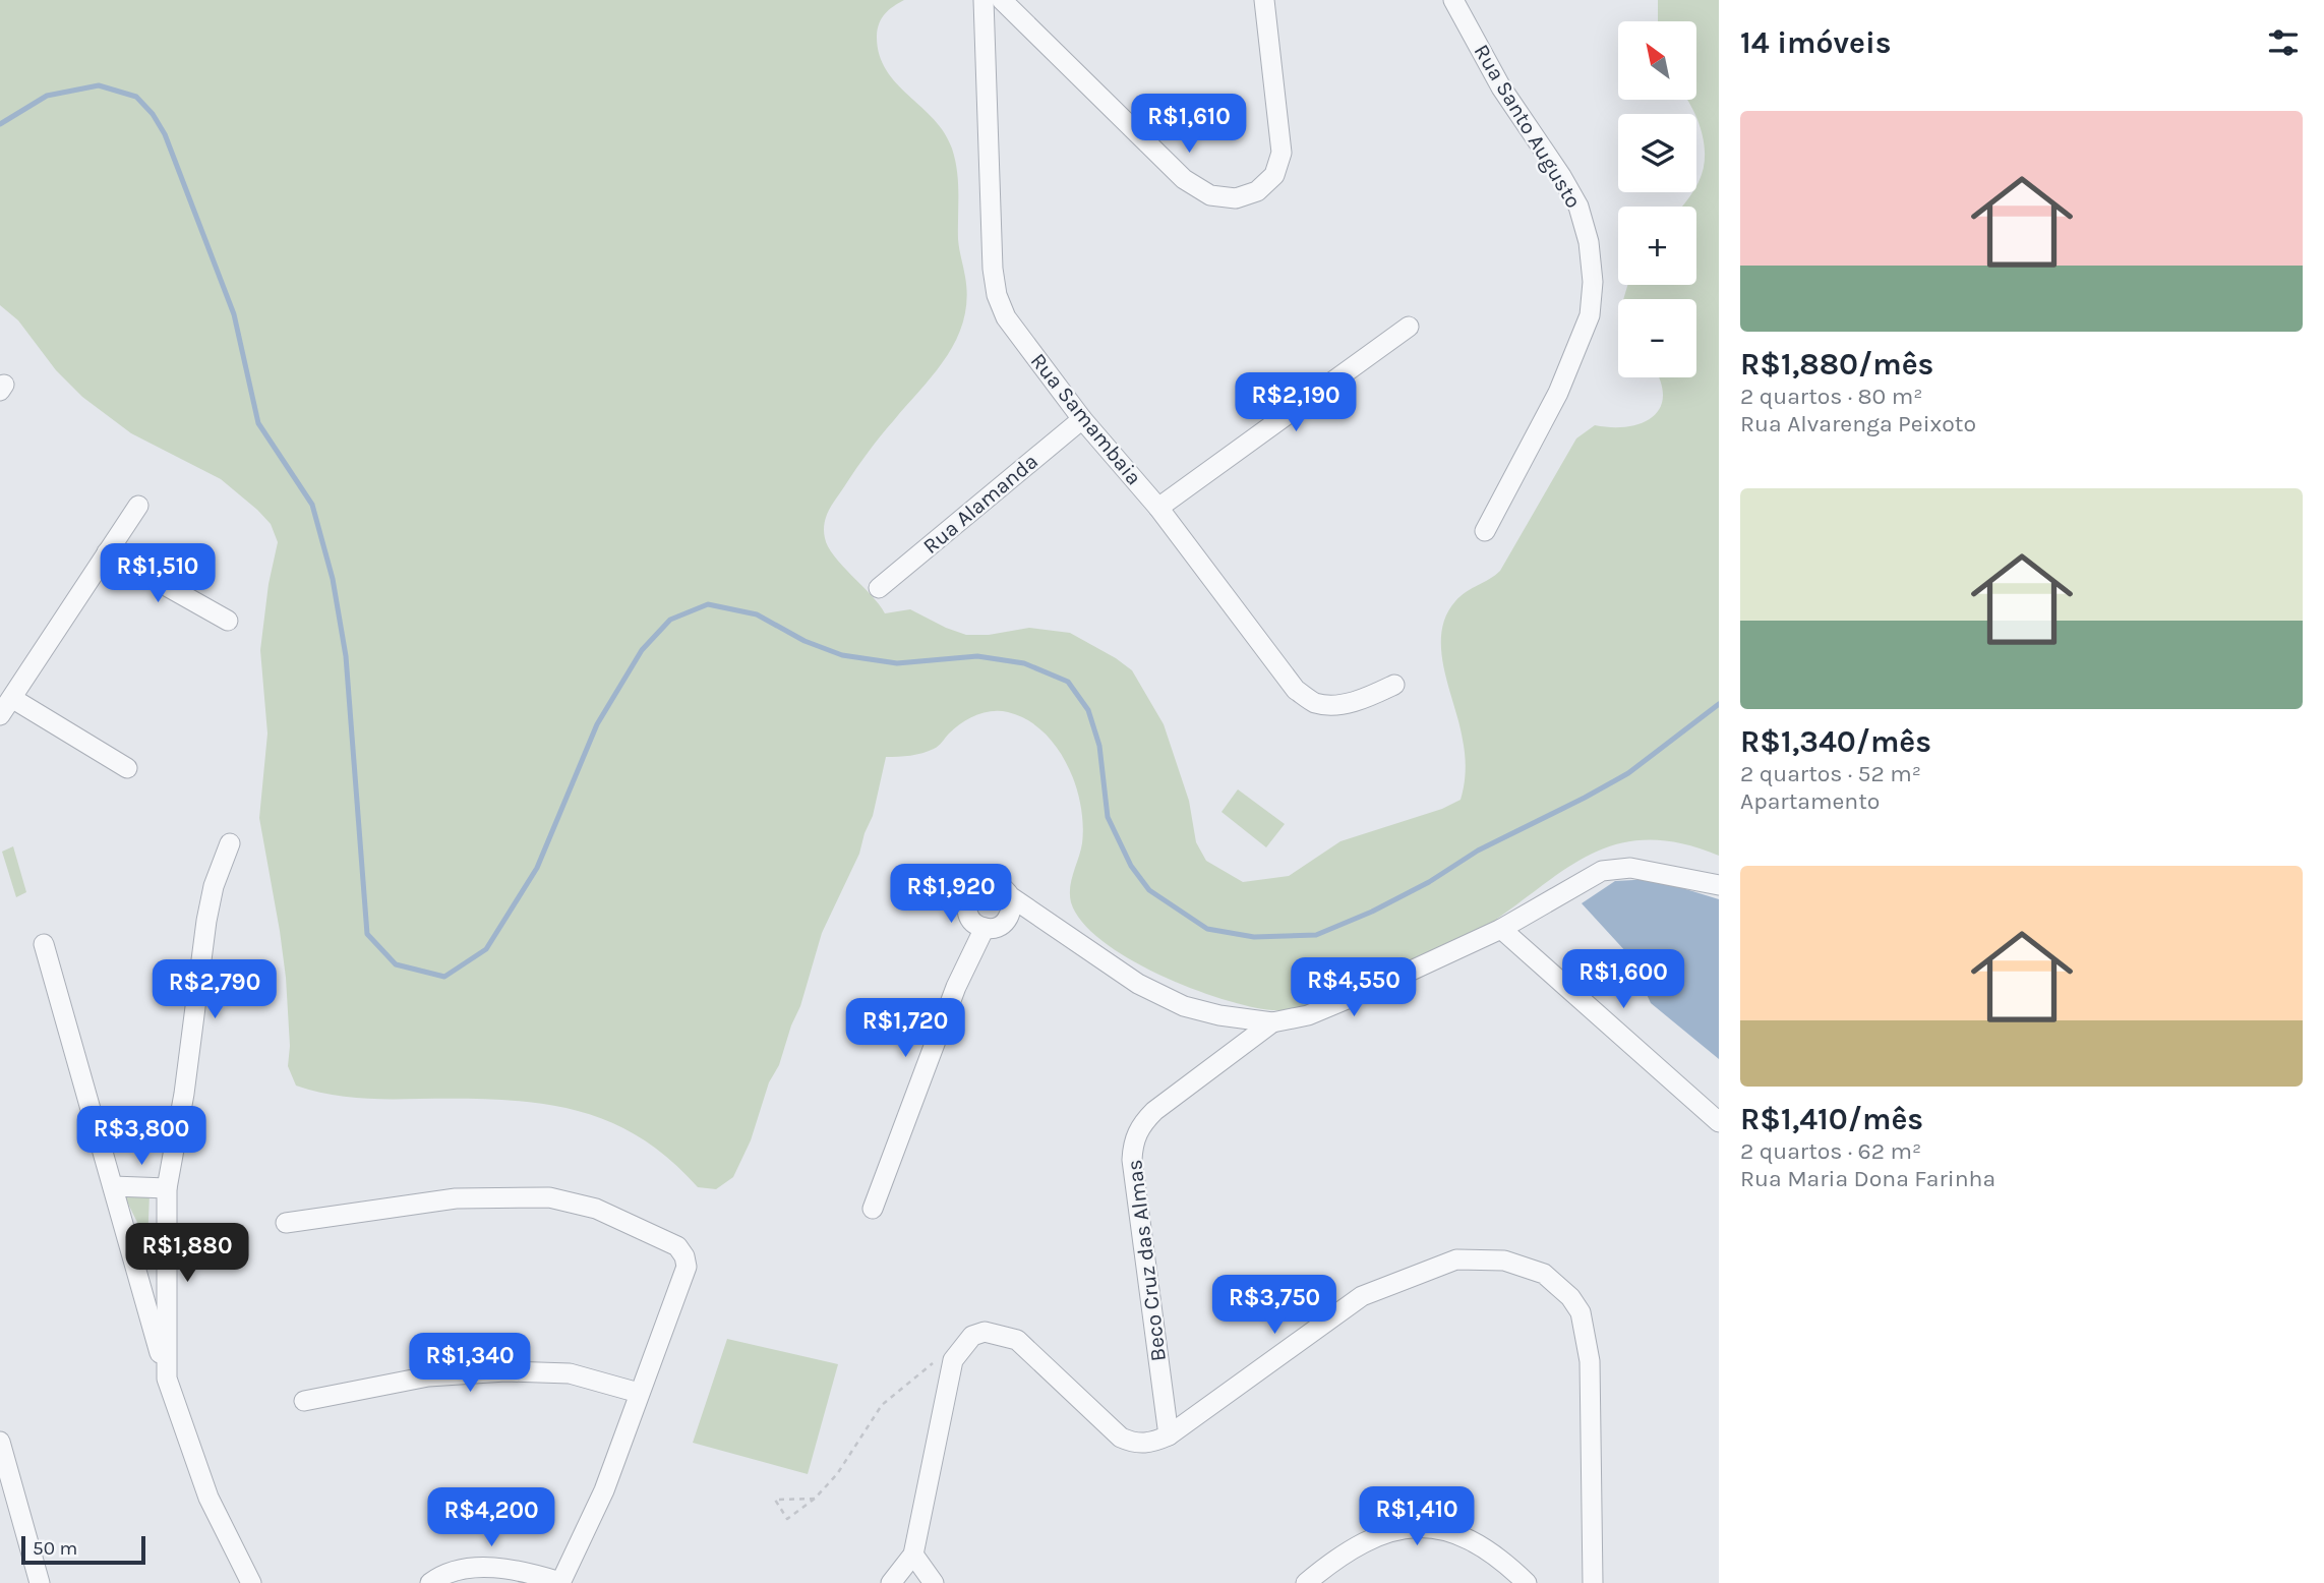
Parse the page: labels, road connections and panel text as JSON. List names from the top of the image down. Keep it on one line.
{"streets":{"street":["Rua Santo Augusto","Rua Samambaia","Rua Alamanda","Beco Cruz das Almas"]},"crossings":[["Rua Samambaia","Rua Alamanda"]],"scale_bar":"50 m","north":"top left","page":{"heading":"14 imóveis","map_buttons":["+","−"],"list":[{"name":"R$1,880/mês","note":"2 quartos · 80 m² · Rua Alvarenga Peixoto"},{"name":"R$1,340/mês","note":"2 quartos · 52 m² · Apartamento"},{"name":"R$1,410/mês","note":"2 quartos · 62 m² · Rua Maria Dona Farinha"}],"price":["R$1,610","R$2,190","R$1,510","R$1,920","R$1,600","R$4,550","R$2,790","R$1,720","R$3,800","R$1,880","R$3,750","R$1,340","R$1,410","R$4,200"],"scale":"50 m"}}
